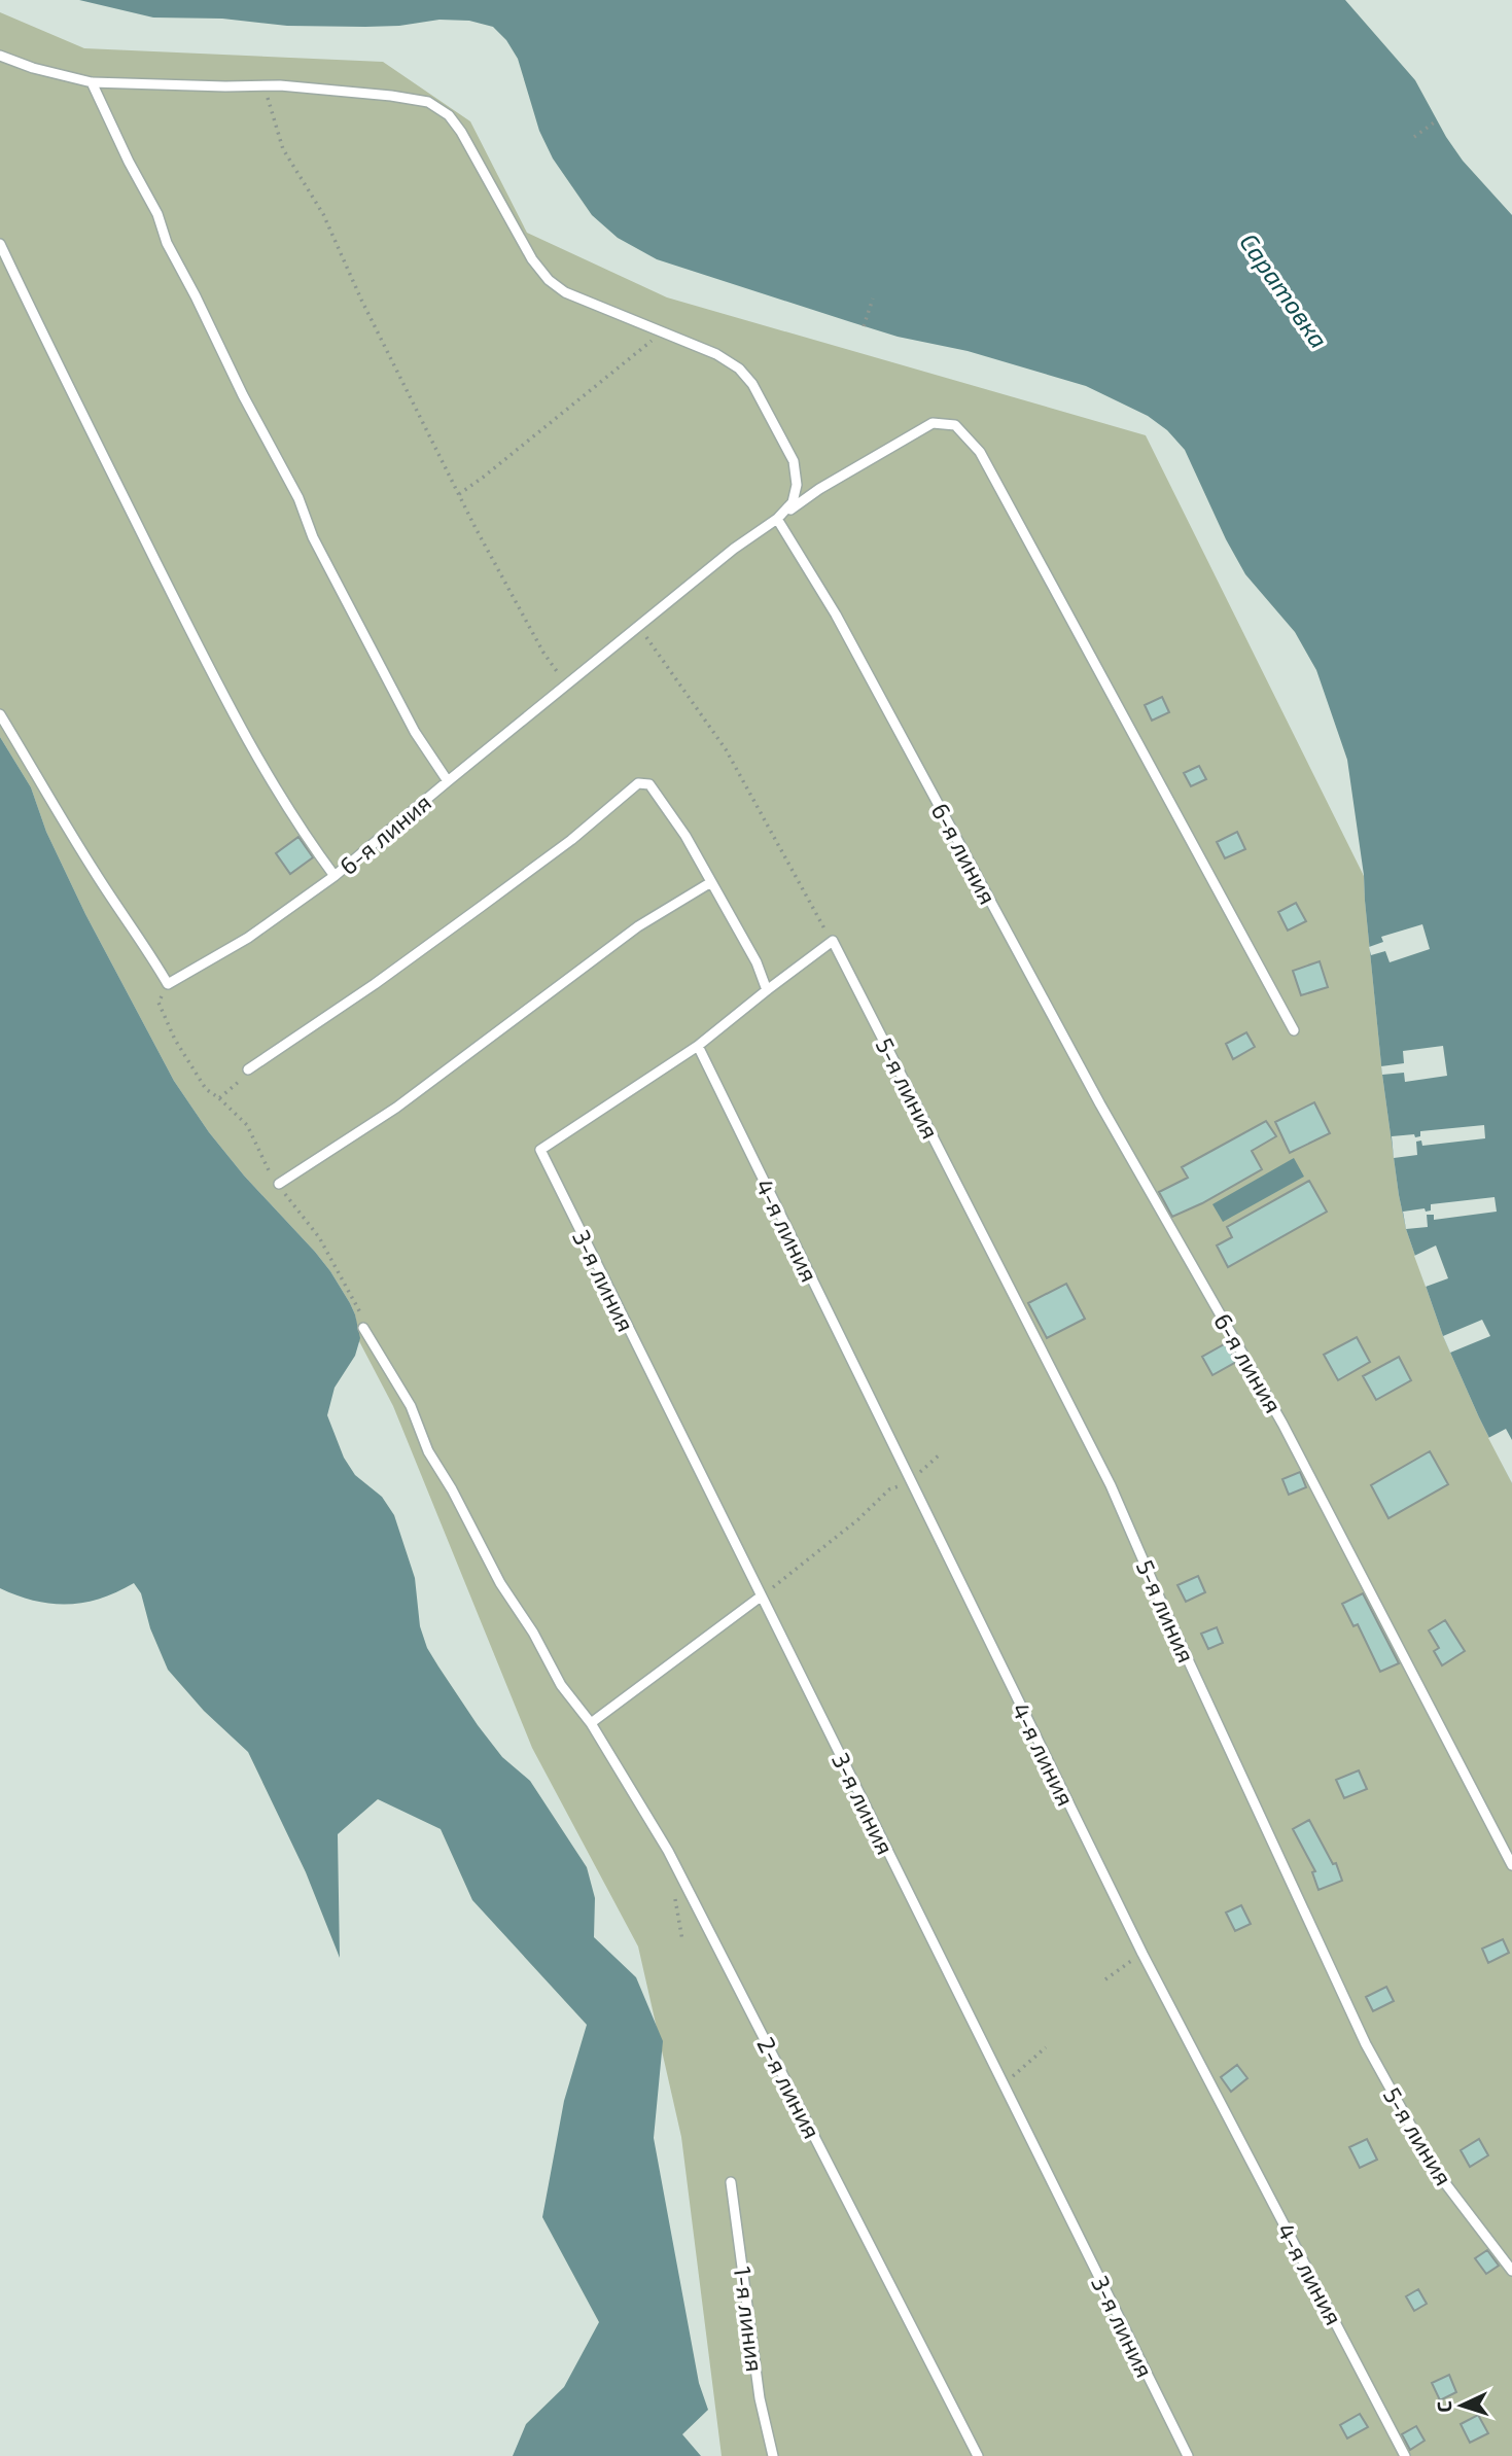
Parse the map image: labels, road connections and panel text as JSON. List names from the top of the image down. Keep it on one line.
{"streets":{"lane":["6-я линия","5-я линия","4-я линия","3-я линия","2-я линия","1-я линия"]},"crossings":[["4-я линия","3-я линия"]],"water":["Саратовка"],"north":"left"}
